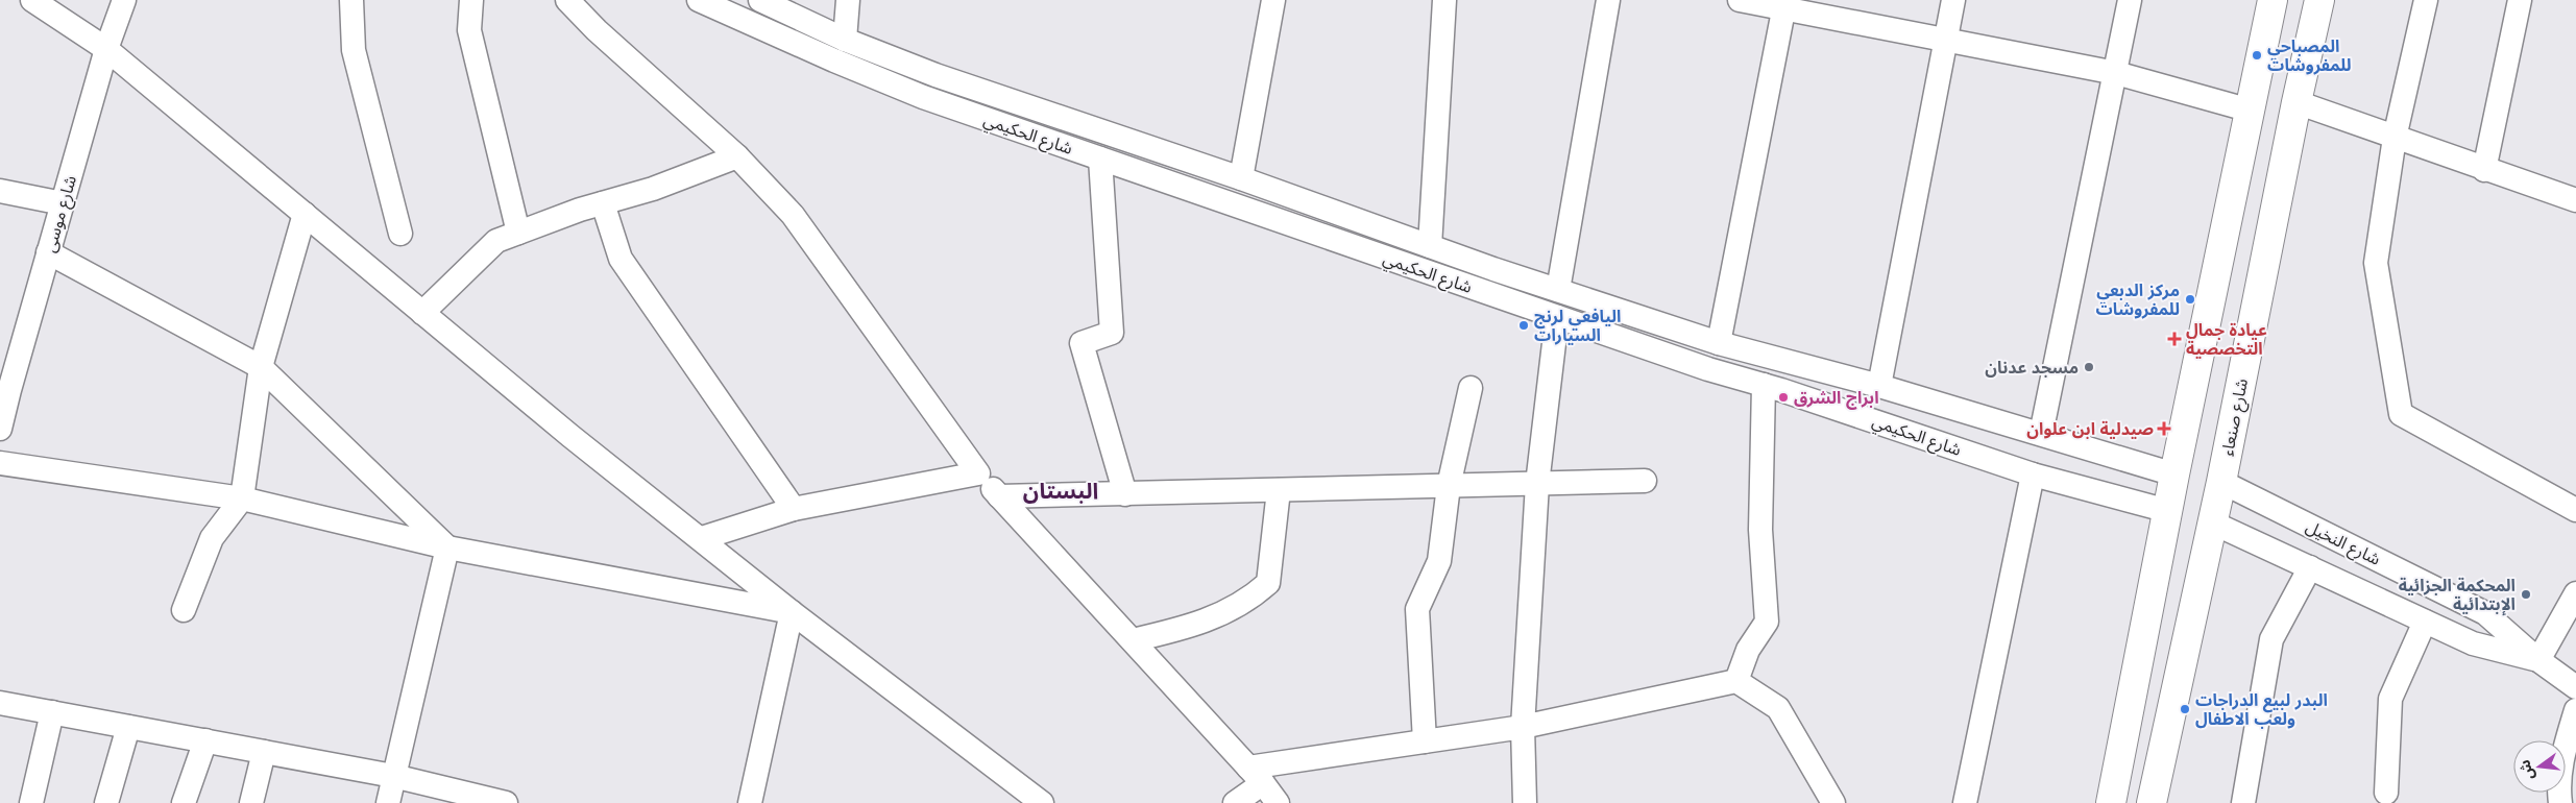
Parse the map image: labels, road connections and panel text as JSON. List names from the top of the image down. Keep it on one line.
{"streets":{"highway":["شارع صنعاء"],"street":["شارع الحكيمي","شارع موسى","شارع النخيل"]},"crossings":[["شارع صنعاء","شارع النخيل"]],"districts":["البستان"],"places":{"other":["المصباحي للمفروشات","مركز الدبعي للمفروشات","اليافعي لرنج السيارات","مسجد عدنان","ابراج الشرق","المحكمة الجزائية الإبتدائية","البدر لبيع الدراجات ولعب الاطفال"],"health":["عيادة جمال التخصصية","صيدلية ابن علوان"]},"north":"left"}
